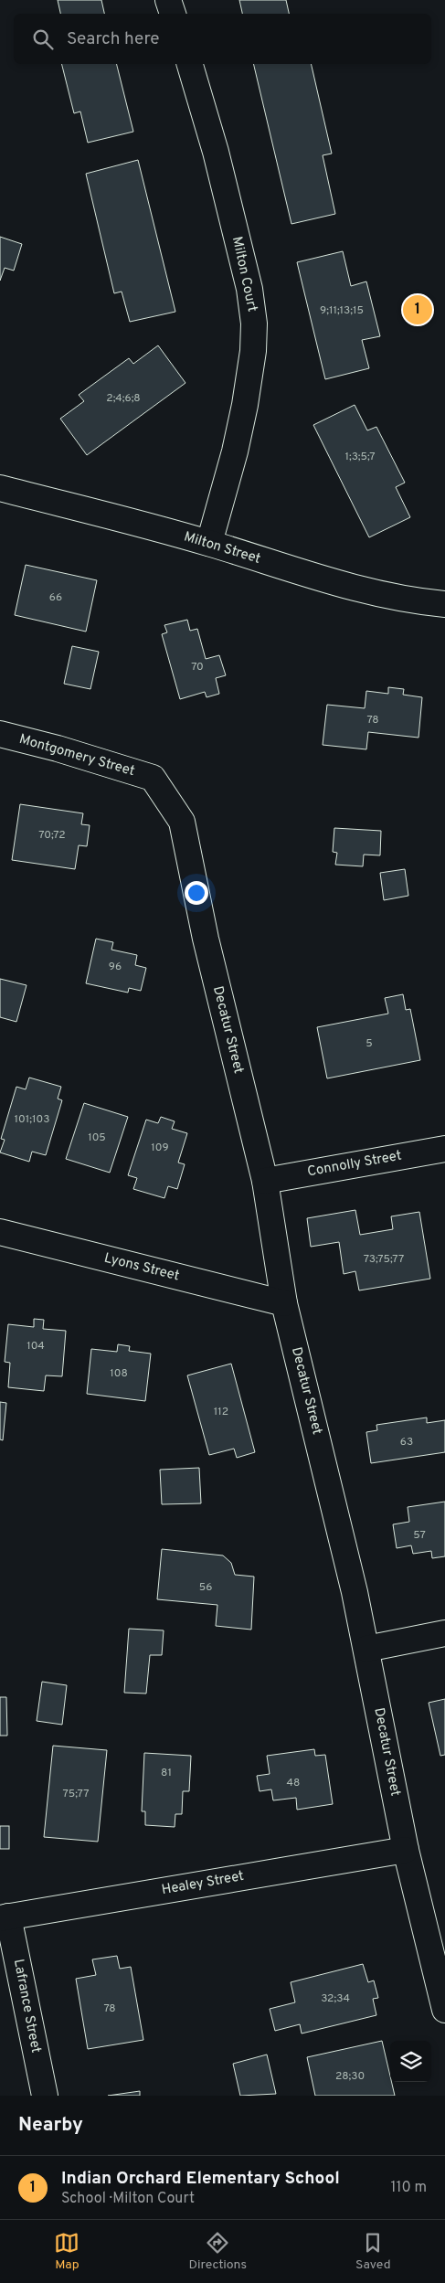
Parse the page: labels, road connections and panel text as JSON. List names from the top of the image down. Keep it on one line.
{"streets":{"street":["Milton Court","Milton Street","Montgomery Street","Decatur Street","Connolly Street","Lyons Street","Healey Street","Lafrance Street"]},"crossings":[["Milton Court","Milton Street"],["Montgomery Street","Decatur Street"],["Decatur Street","Connolly Street"],["Decatur Street","Lyons Street"],["Decatur Street","Healey Street"],["Healey Street","Lafrance Street"]],"house_numbers":["9;11;13;15","2;4;6;8","1;3;5;7","66","70","78","70;72","96","5","101;103","105","109","73;75;77","104","108","112","63","57","56","81","48","75;77","32;34","78","28;30"],"page":{"search":"Search here","pins":"1","heading":"Nearby","list":[{"mark":"1","name":"Indian Orchard Elementary School","note":"School · Milton Court","value":"110 m"}],"nav":["Map","Directions","Saved"]}}
